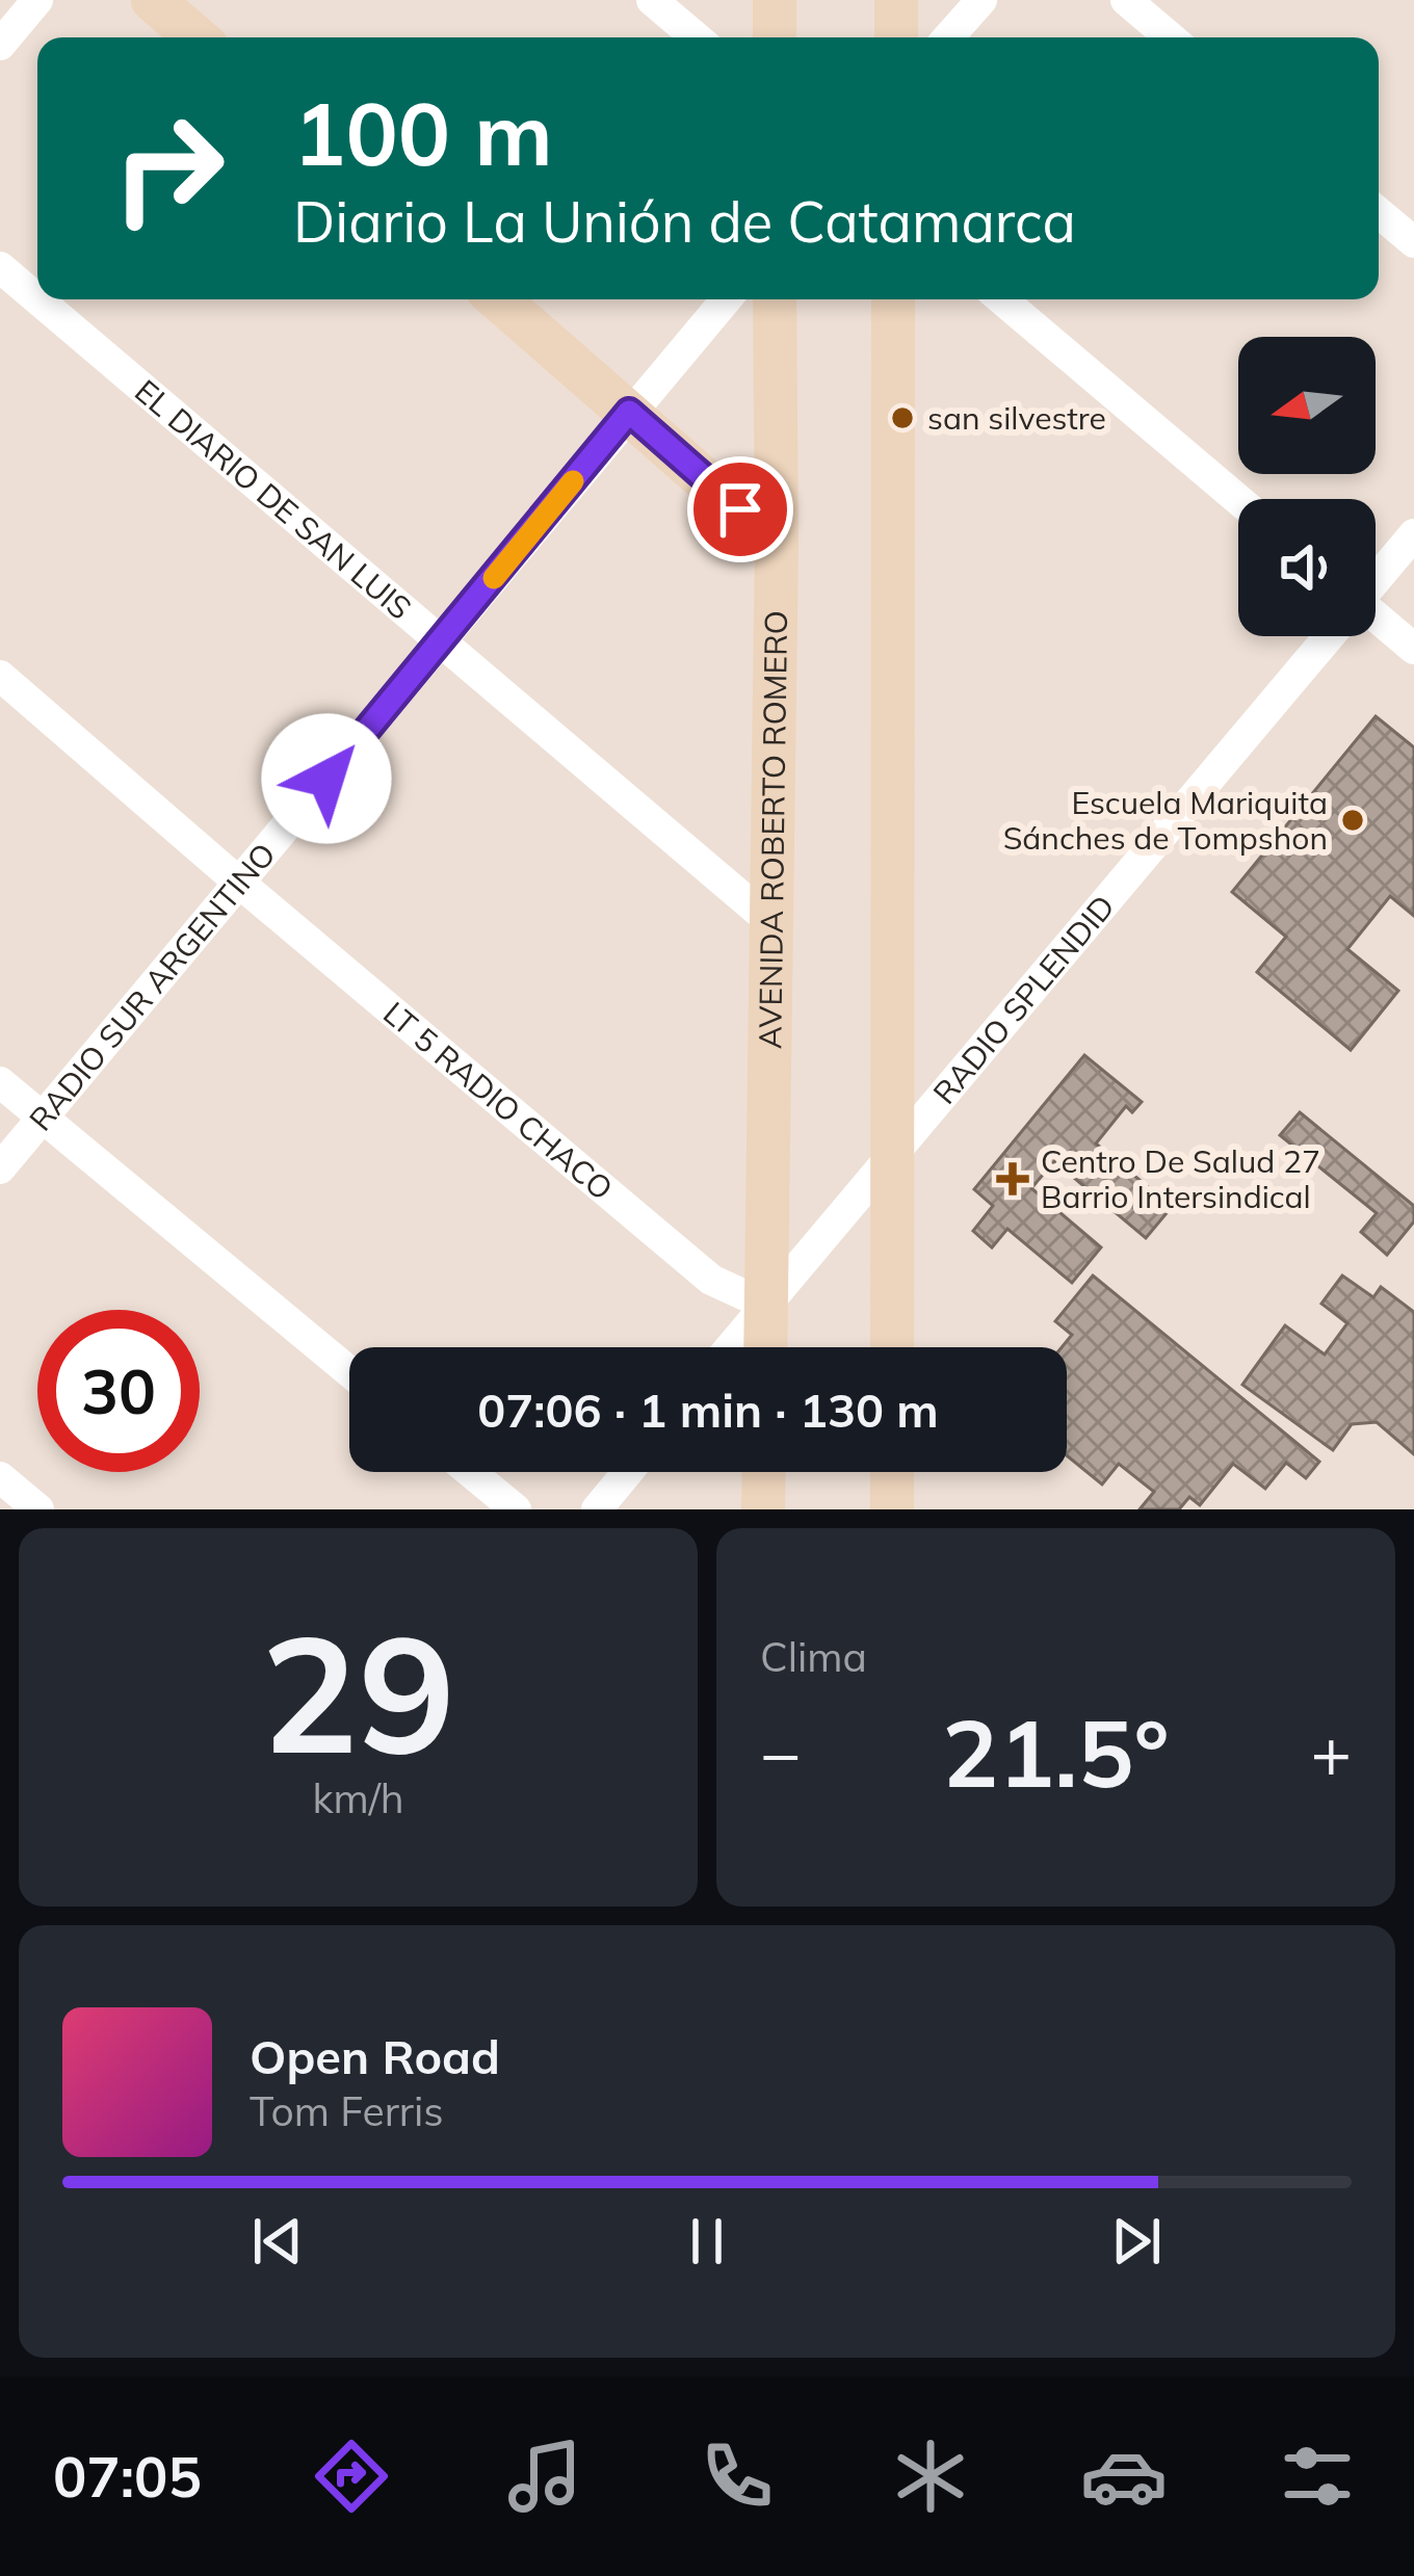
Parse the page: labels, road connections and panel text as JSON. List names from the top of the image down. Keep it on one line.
{"streets":{"main road":["AVENIDA ROBERTO ROMERO"],"street":["EL DIARIO DE SAN LUIS","RADIO SUR ARGENTINO","RADIO SPLENDID","LT 5 RADIO CHACO"]},"crossings":[["EL DIARIO DE SAN LUIS","AVENIDA ROBERTO ROMERO"],["EL DIARIO DE SAN LUIS","RADIO SUR ARGENTINO"],["AVENIDA ROBERTO ROMERO","RADIO SPLENDID"],["AVENIDA ROBERTO ROMERO","LT 5 RADIO CHACO"],["RADIO SUR ARGENTINO","LT 5 RADIO CHACO"],["RADIO SPLENDID","LT 5 RADIO CHACO"]],"places":{"other":["san silvestre","Escuela Mariquita Sánches de Tompshon"],"health":["Centro De Salud 27 Barrio Intersindical"]},"north":"left","page":{"turn":["100 m","Diario La Unión de Catamarca"],"limit":"30","trip":"07:06 · 1 min · 130 m","tile":[["29","km/h"],"Clima"],"heat":["−","21.5°","+"],"song":["Open Road","Tom Ferris"],"tabs":"07:05"}}
